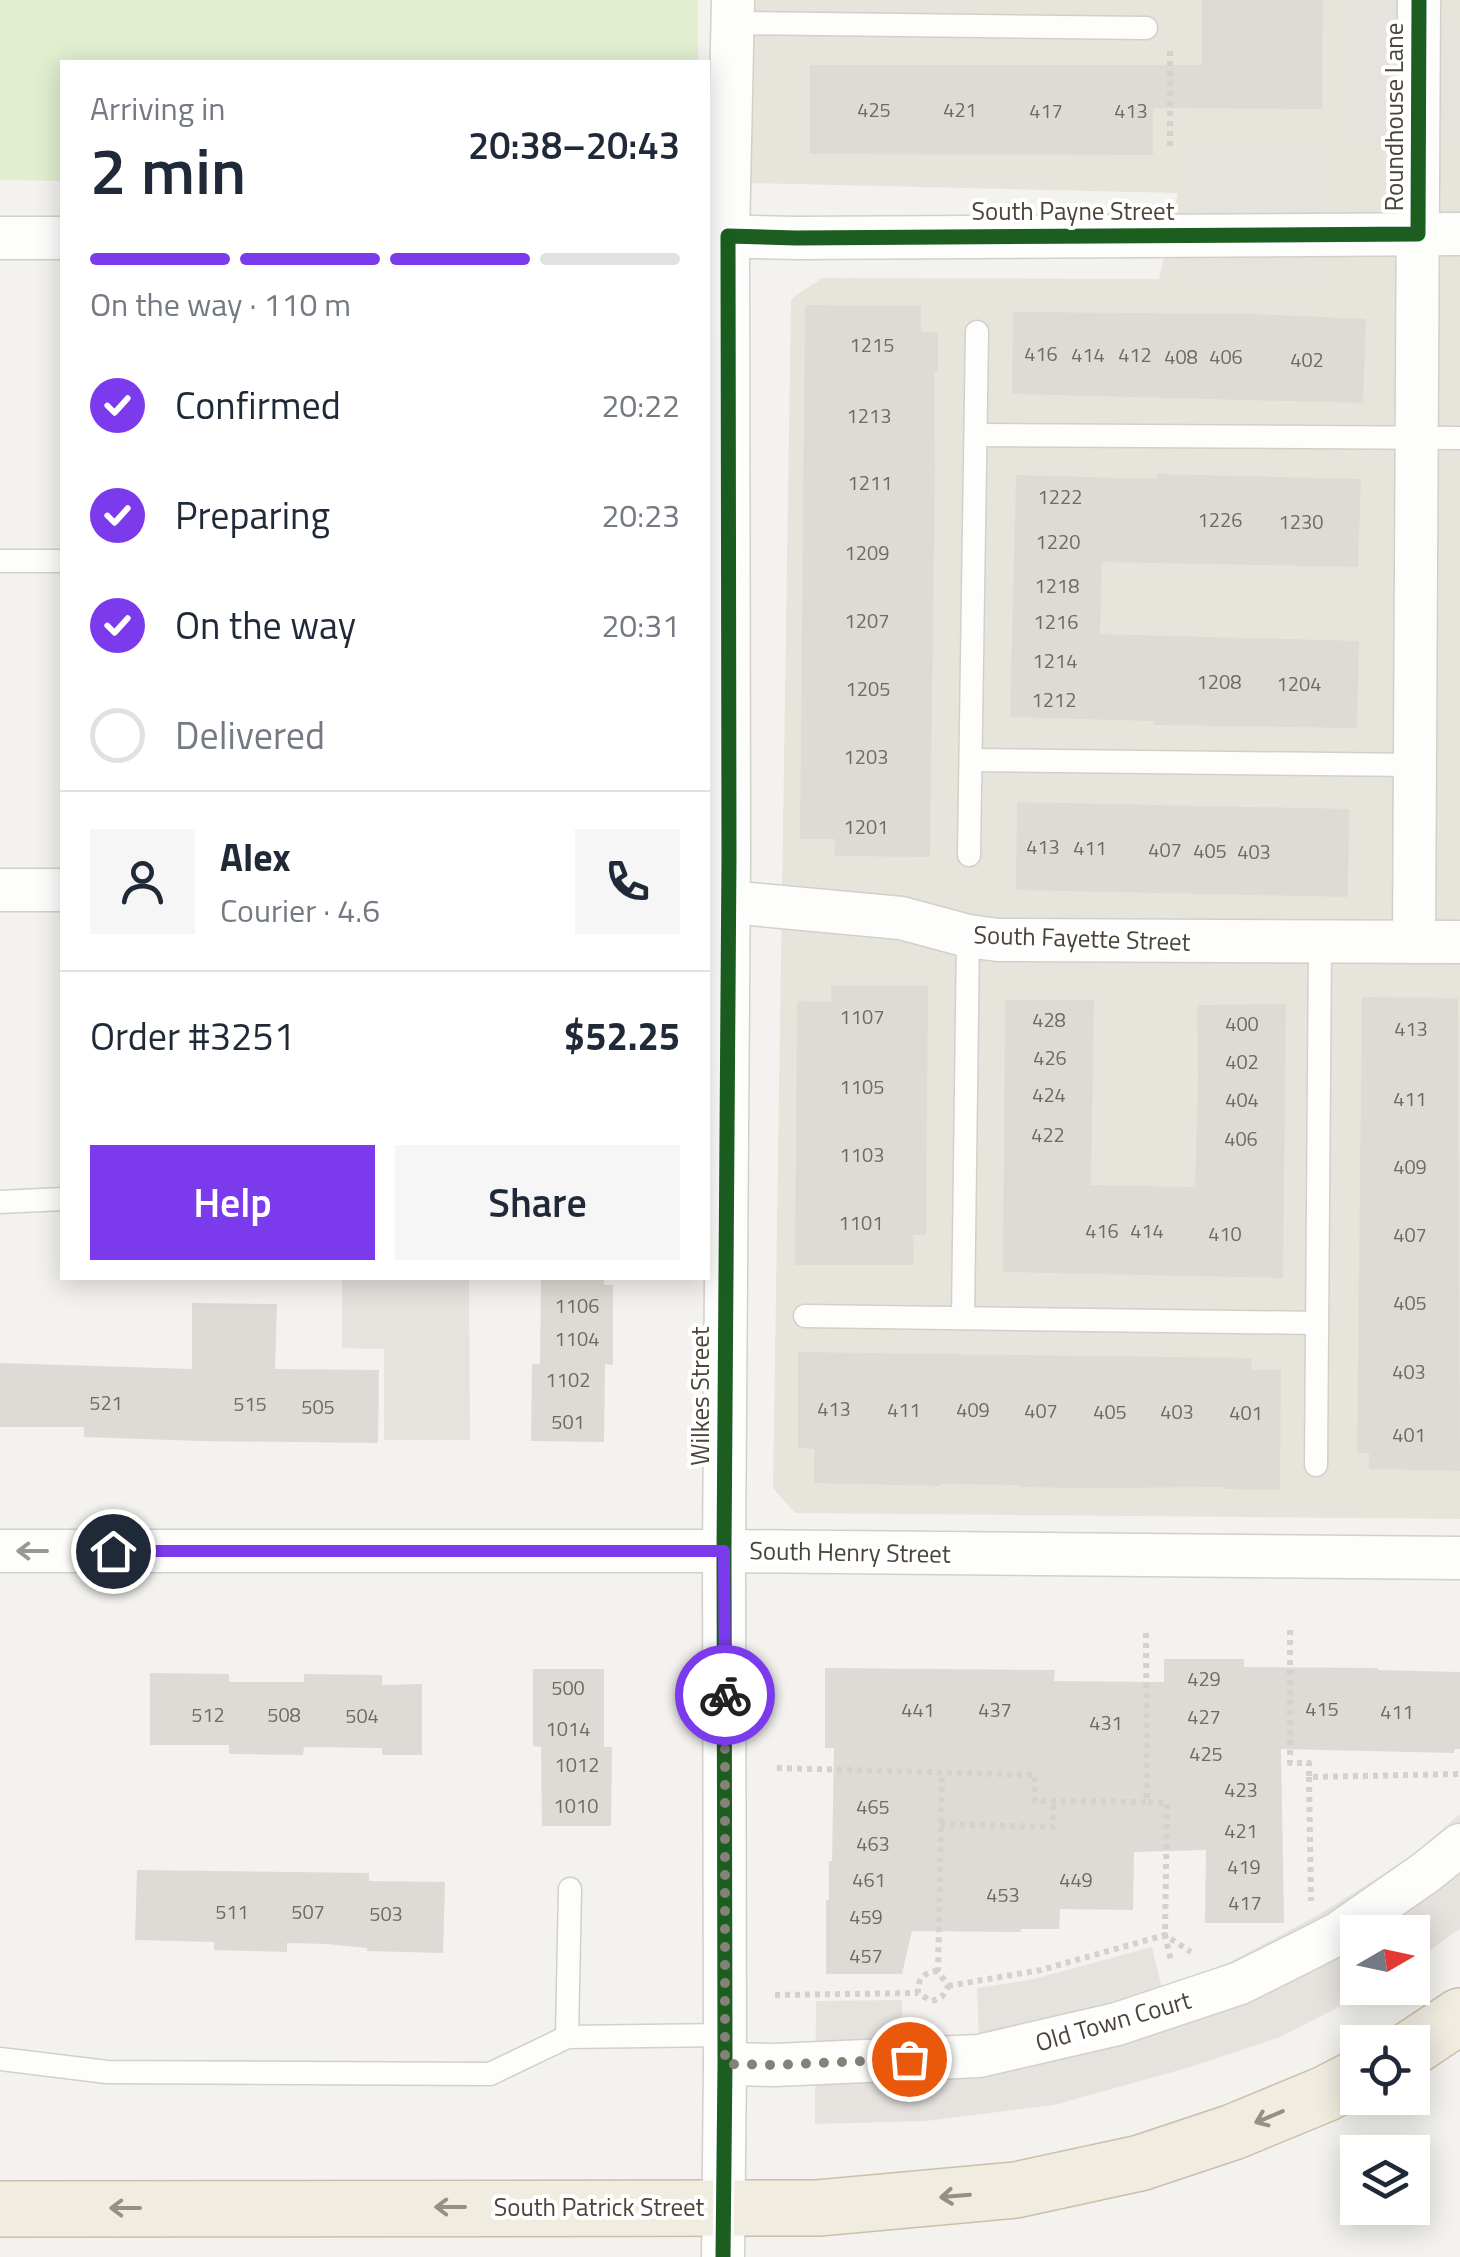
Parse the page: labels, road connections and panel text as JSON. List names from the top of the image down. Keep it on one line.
{"streets":{"highway":["South Patrick Street"],"street":["Roundhouse Lane","South Payne Street","South Fayette Street","Wilkes Street","South Henry Street","Old Town Court"]},"crossings":[["Roundhouse Lane","South Payne Street"],["Roundhouse Lane","South Fayette Street"],["South Payne Street","Wilkes Street"],["South Fayette Street","Wilkes Street"],["Wilkes Street","South Henry Street"],["Wilkes Street","Old Town Court"],["Wilkes Street","South Patrick Street"]],"one_way":["South Henry Street","South Patrick Street"],"house_numbers":["425","421","417","413","1215","416","414","412","408","406","402","1213","1211","1222","1226","1230","1220","1209","1218","1207","1216","1214","1208","1204","1205","1212","1203","1201","413","411","407","405","403","1107","428","400","413","426","402","1105","424","411","404","422","406","1103","409","1101","416","414","410","407","405","1106","1104","403","1102","521","515","505","413","411","409","407","405","403","401","501","401","429","500","415","441","437","411","512","508","504","427","431","1014","425","1012","423","1010","465","421","463","419","461","449","453","417","511","507","503","459","457"],"north":"right","page":{"heading":["2 min","Arriving in","20:38–20:43"],"panel":["Alex","Courier · 4.6","Order #3251","$52.25"],"bar":"On the way · 110 m","list":[["Confirmed","20:22"],["Preparing","20:23"],["On the way","20:31"],"Delivered"],"buttons":["Help","Share"]}}
